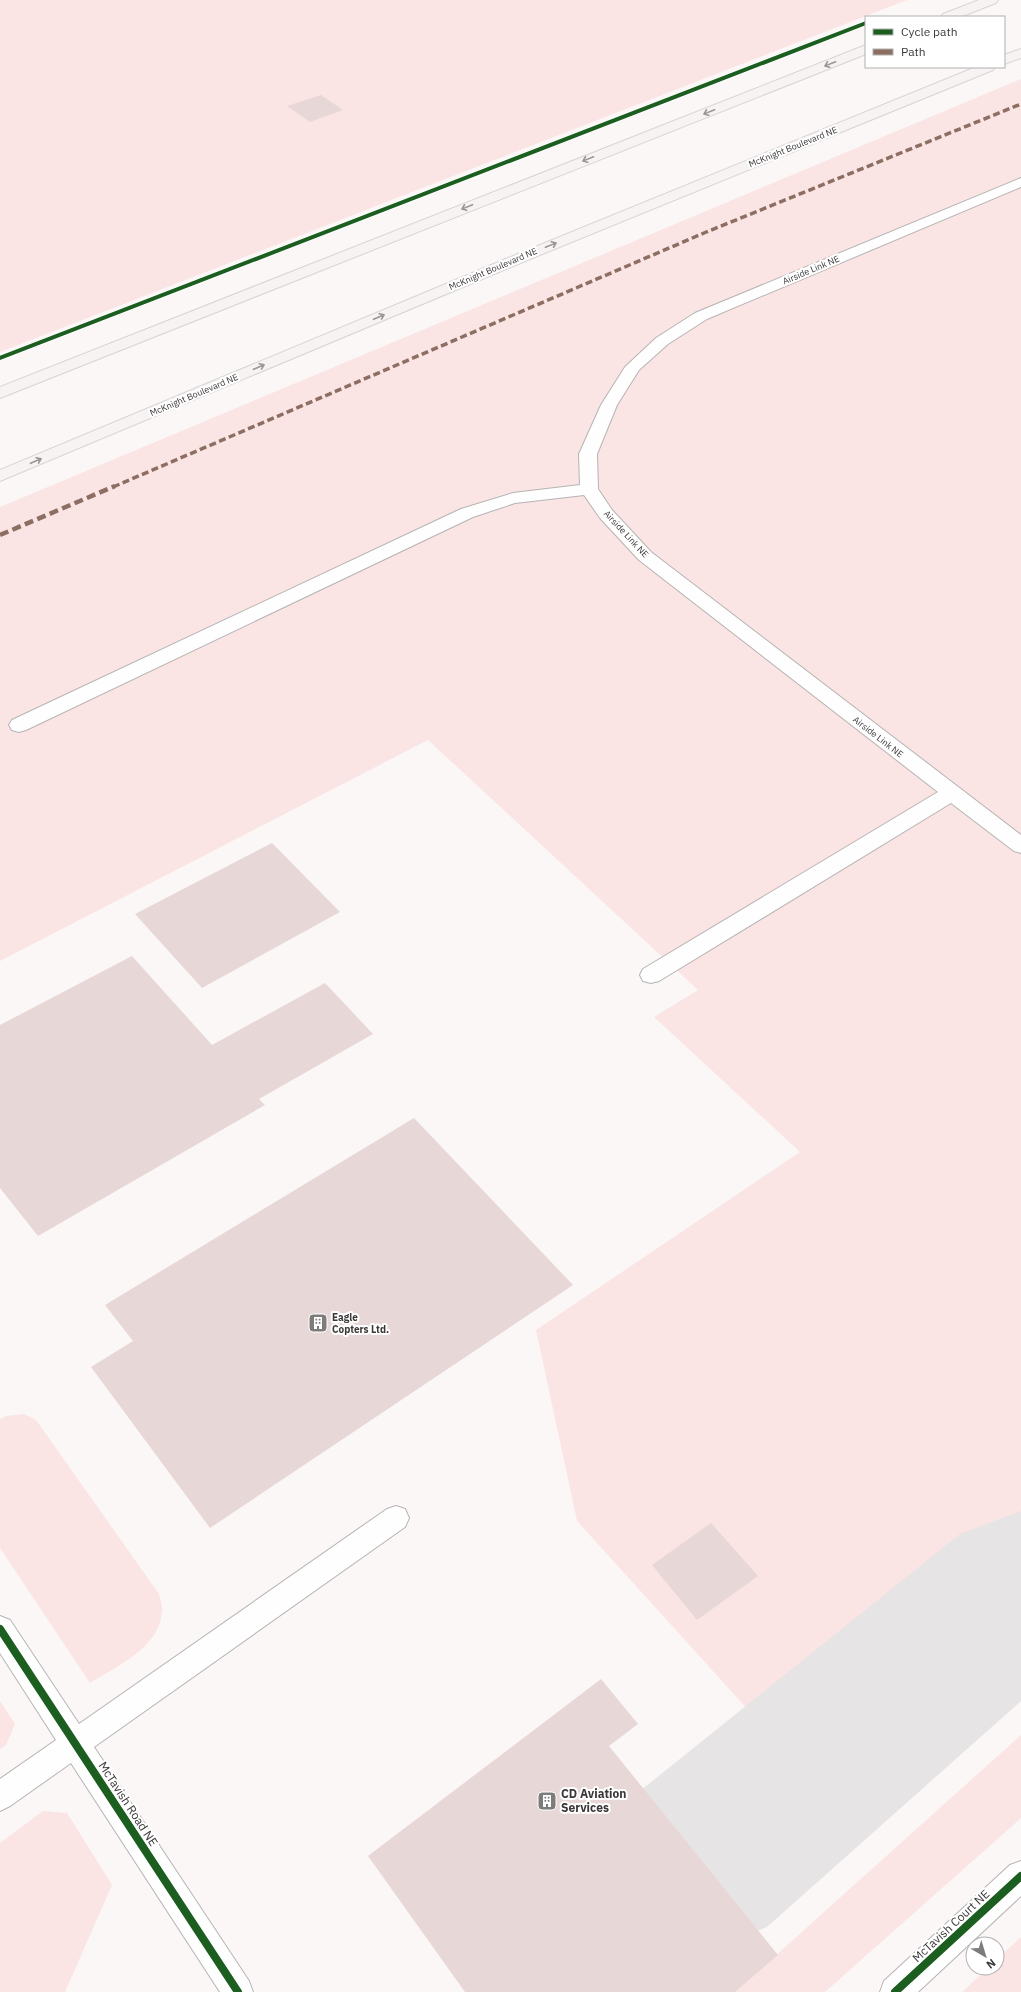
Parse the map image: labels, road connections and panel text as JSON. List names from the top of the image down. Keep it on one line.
{"streets":{"main road":["McKnight Boulevard NE"],"street":["Airside Link NE","McTavish Road NE","McTavish Court NE"]},"places":{"building":["Eagle Copters Ltd.","CD Aviation Services"]},"legend":["Cycle path","Path"],"north":"bottom right"}
